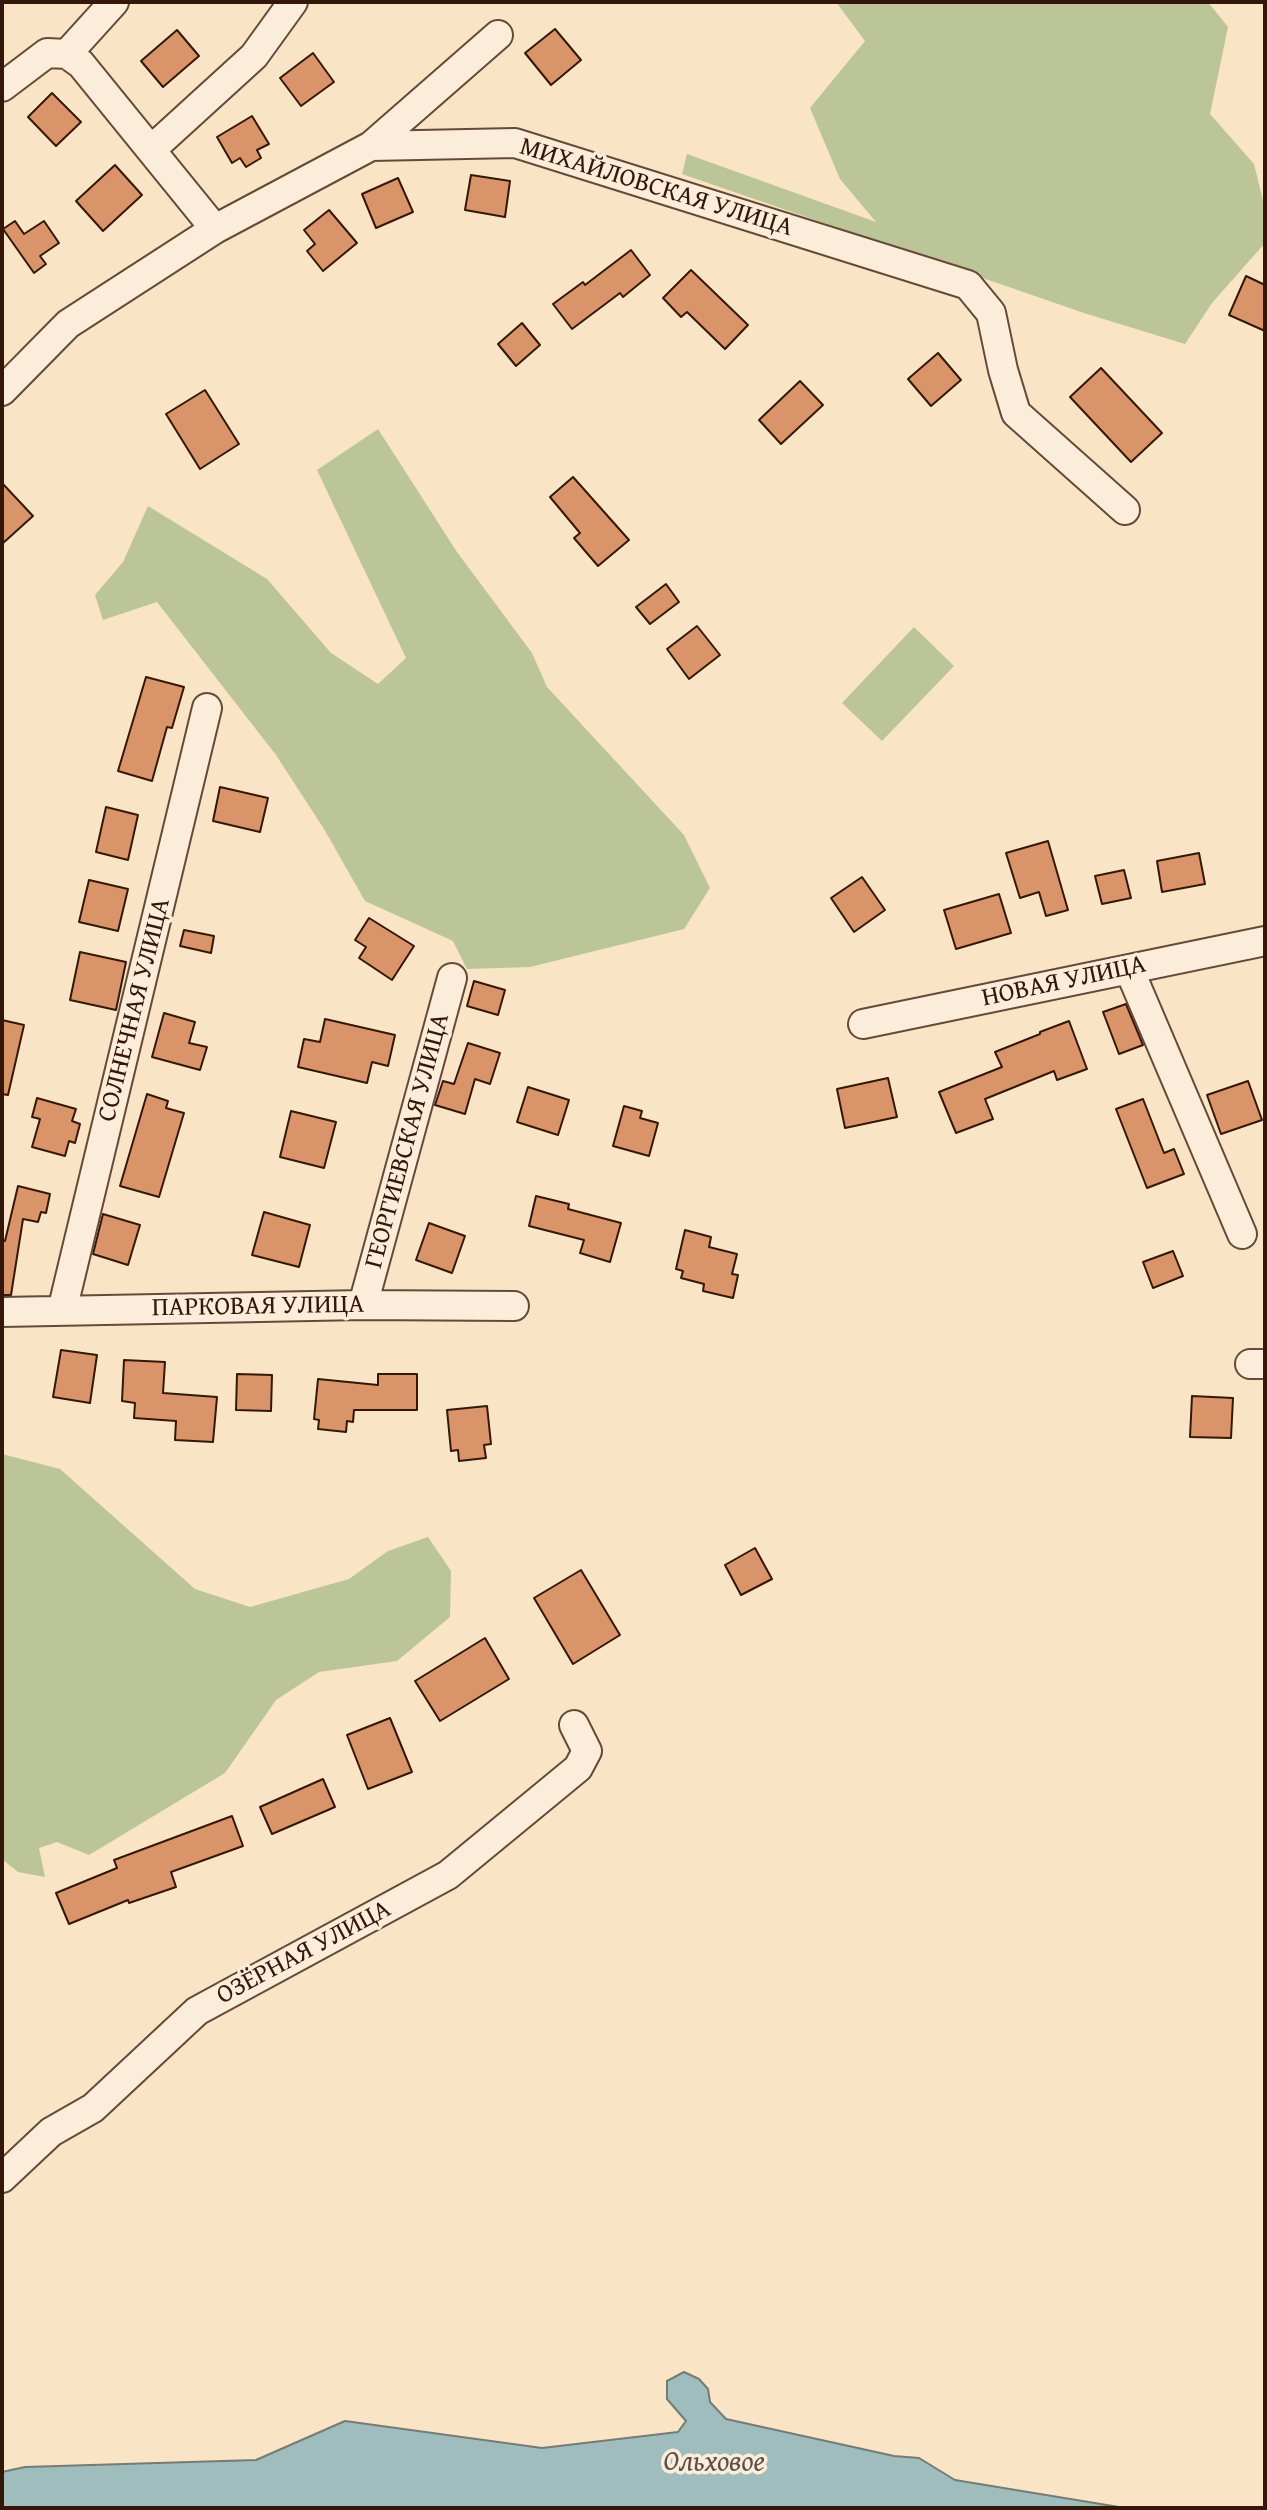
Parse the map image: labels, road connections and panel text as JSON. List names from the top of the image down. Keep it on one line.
{"streets":{"street":["МИХАЙЛОВСКАЯ УЛИЦА","НОВАЯ УЛИЦА","СОЛНЕЧНАЯ УЛИЦА","ГЕОРГИЕВСКАЯ УЛИЦА","ПАРКОВАЯ УЛИЦА","ОЗЁРНАЯ УЛИЦА"]},"crossings":[["СОЛНЕЧНАЯ УЛИЦА","ПАРКОВАЯ УЛИЦА"],["ГЕОРГИЕВСКАЯ УЛИЦА","ПАРКОВАЯ УЛИЦА"]],"water":["Ольховое"]}
